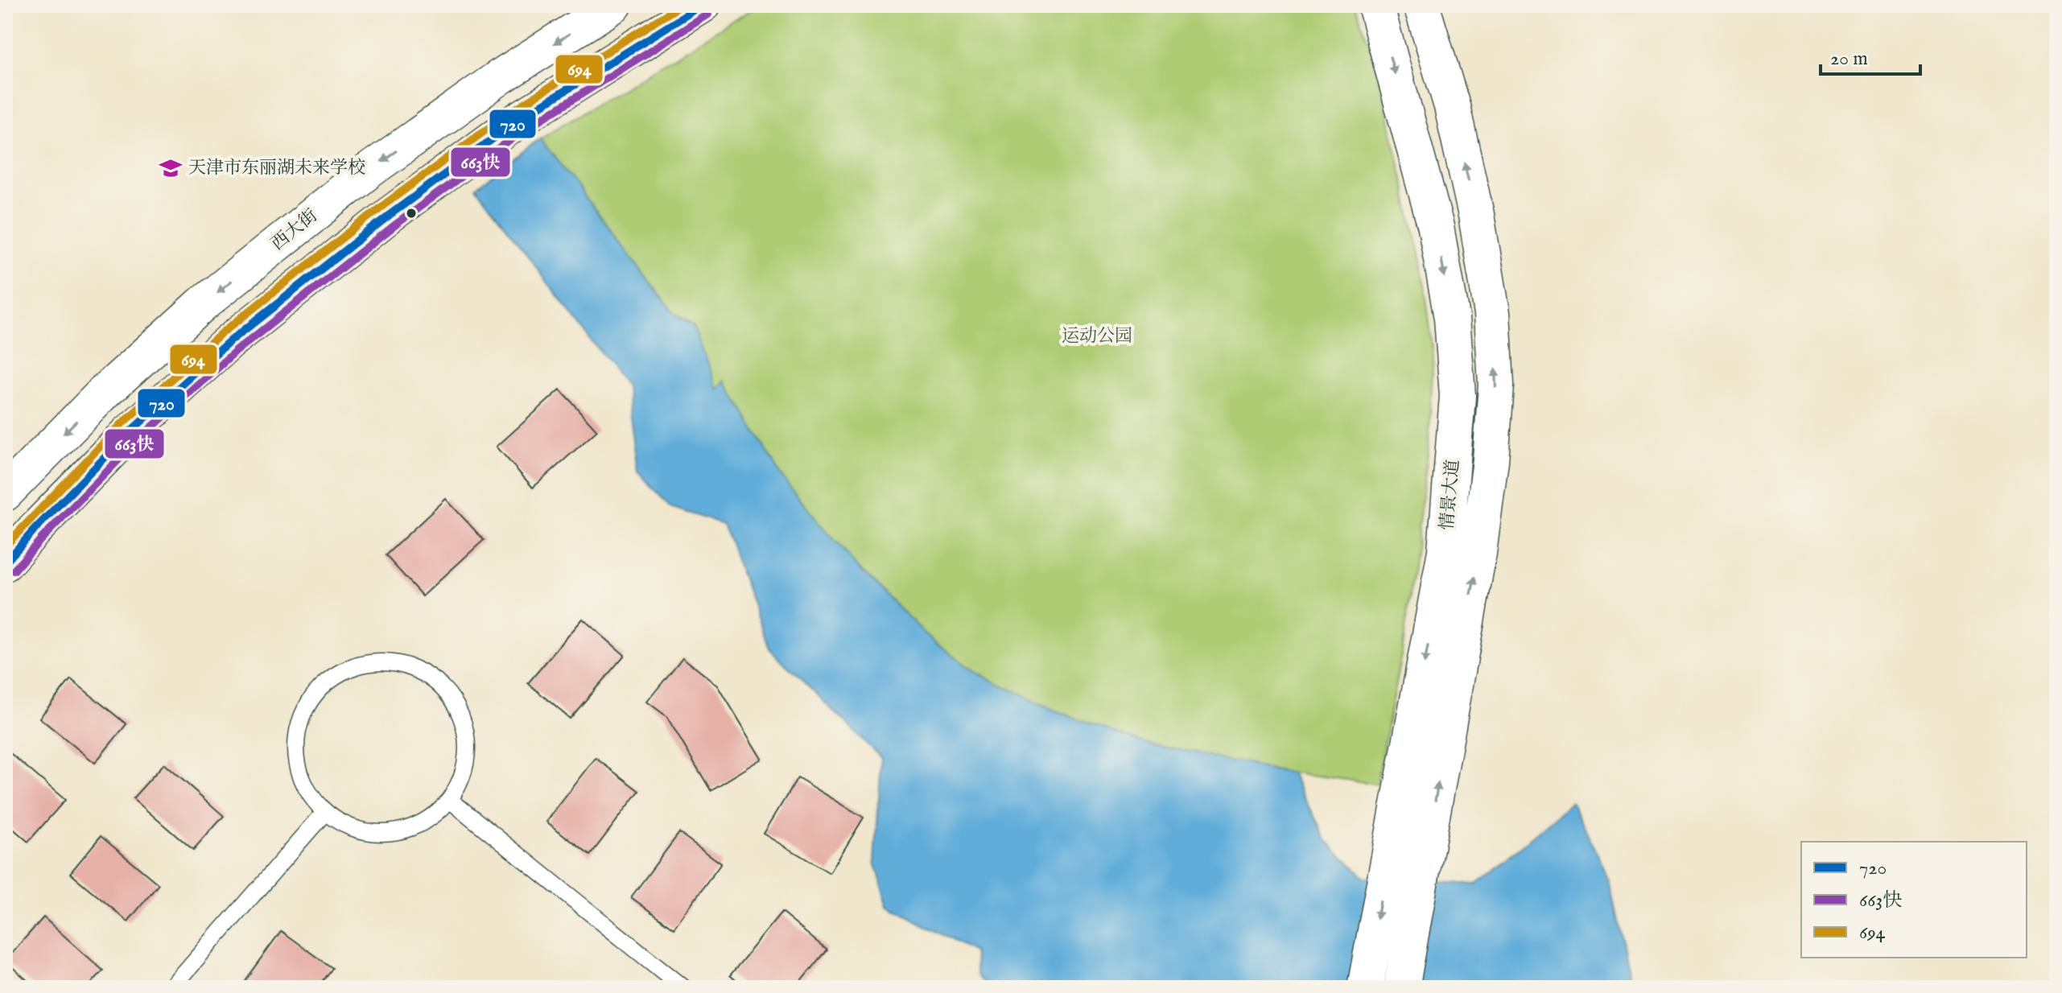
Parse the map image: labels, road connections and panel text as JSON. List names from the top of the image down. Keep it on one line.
{"streets":{"street":["西大街","情景大道"]},"parks":["运动公园"],"places":{"school or university":["天津市东丽湖未来学校"]},"lines":["transit line 720","transit line 694","transit line 663快"],"legend":["720","663快","694"],"scale_bar":"20 m"}
